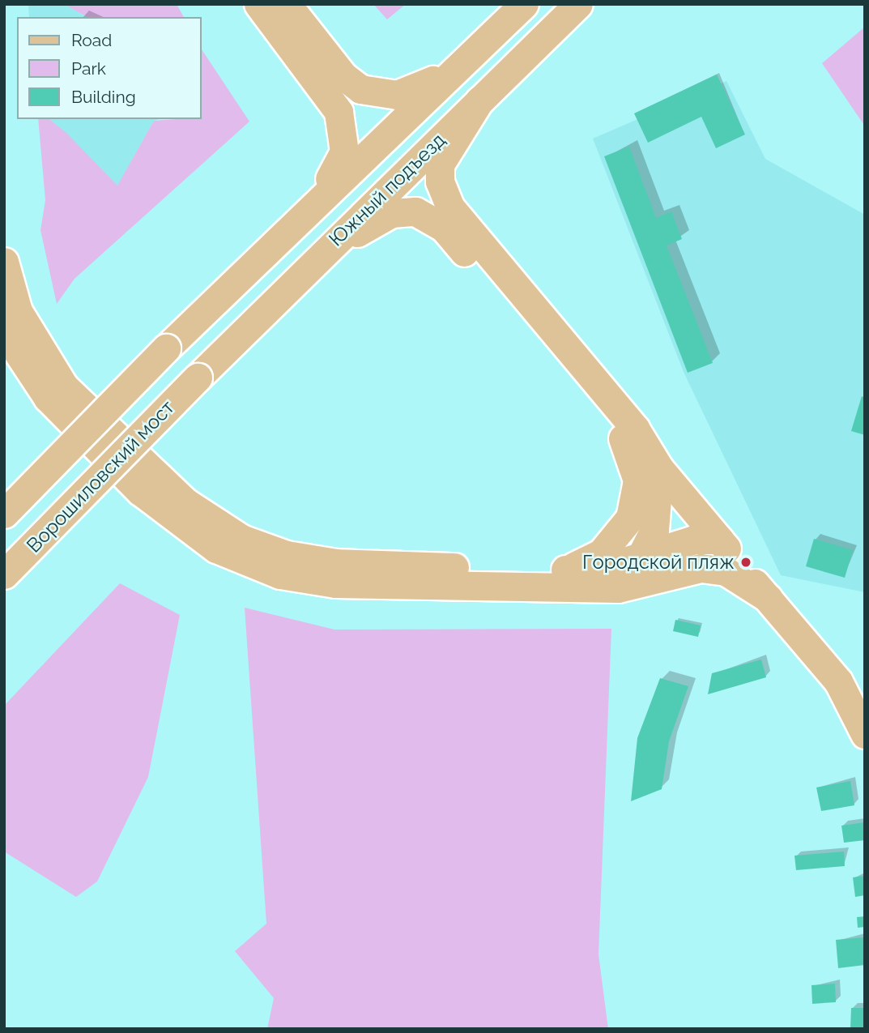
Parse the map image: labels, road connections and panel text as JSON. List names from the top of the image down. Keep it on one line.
{"streets":{"main road":["Южный подъезд","Ворошиловский мост"]},"crossings":[["Южный подъезд","Ворошиловский мост"]],"places":["Городской пляж"],"legend":["Road","Park","Building"]}
